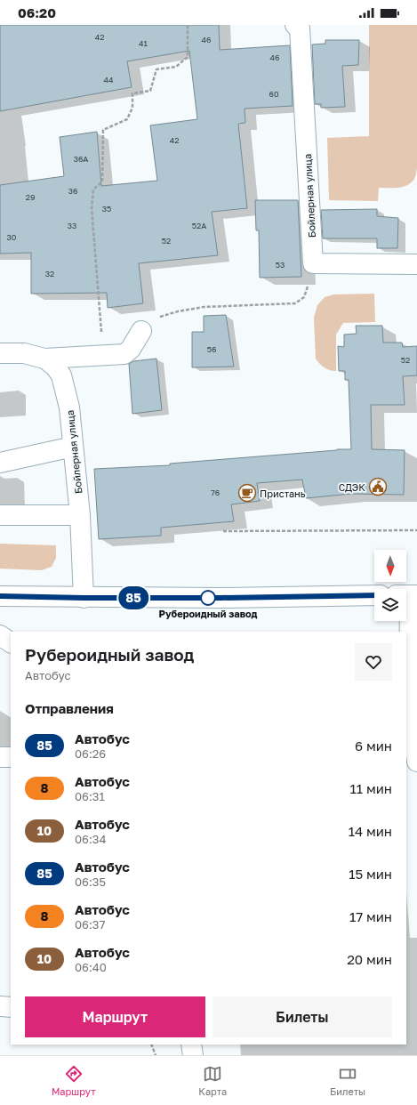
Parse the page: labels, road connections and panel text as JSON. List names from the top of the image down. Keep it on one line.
{"streets":{"main road":["Бойлерная улица"]},"places":{"public building":["СДЭК"],"cafe":["Пристань"],"other":["Рубероидный завод"]},"lines":["bus line 85"],"house_numbers":["42","46","41","46","44","60","42","36А","36","29","35","33","52А","30","52","53","32","56","52","76"],"north":"bottom","page":{"status":"06:20","on_map":"85","heading":[["Рубероидный завод","Автобус"],"Отправления"],"list":[{"mark":"85","name":"Автобус","note":"06:26","value":"6 мин"},{"mark":"8","name":"Автобус","note":"06:31","value":"11 мин"},{"mark":"10","name":"Автобус","note":"06:34","value":"14 мин"},{"mark":"85","name":"Автобус","note":"06:35","value":"15 мин"},{"mark":"8","name":"Автобус","note":"06:37","value":"17 мин"},{"mark":"10","name":"Автобус","note":"06:40","value":"20 мин"}],"buttons":["Маршрут","Билеты"],"tabs":["Маршрут","Карта","Билеты"]}}
